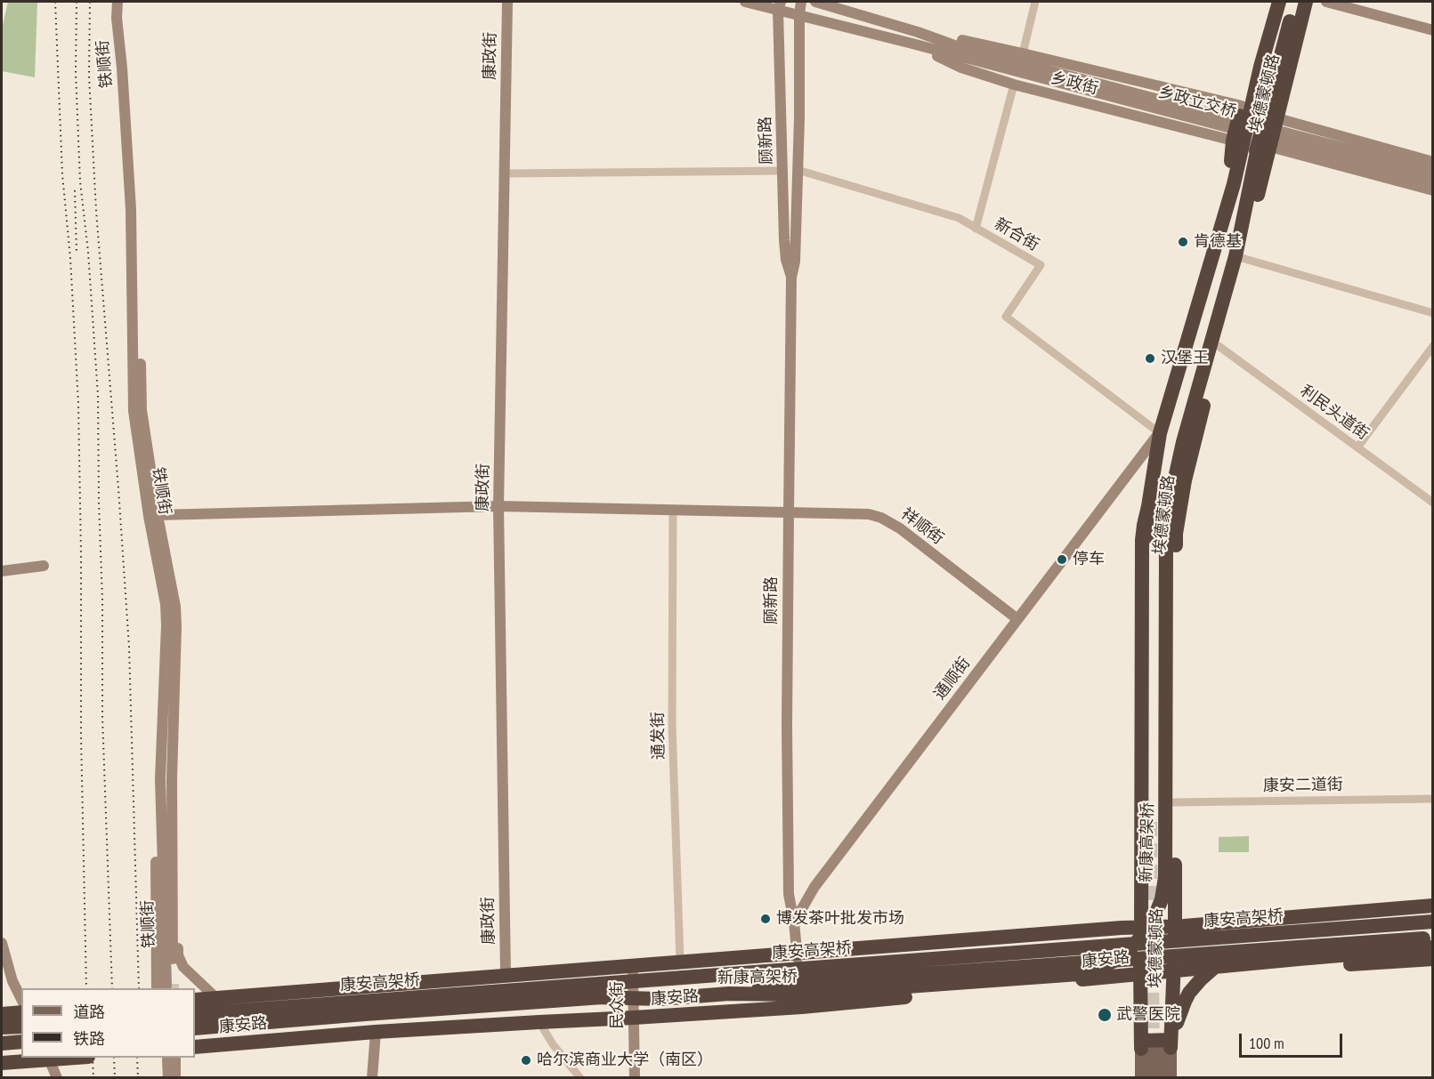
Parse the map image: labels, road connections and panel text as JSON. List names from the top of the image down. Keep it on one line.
{"streets":{"highway":["埃德蒙顿路","新康高架桥","康安高架桥","康安路"],"main road":["康政街","铁顺街","乡政街","乡政立交桥","顾新路","祥顺街","通顺街","民众街"],"street":["新合街","利民头道街","通发街","康安二道街"]},"crossings":[["康政街","祥顺街"],["康政街","康安路"],["铁顺街","祥顺街"],["乡政街","乡政立交桥"],["乡政街","顾新路"],["埃德蒙顿路","新合街"],["埃德蒙顿路","利民头道街"],["埃德蒙顿路","通顺街"],["埃德蒙顿路","康安二道街"],["埃德蒙顿路","新康高架桥"],["埃德蒙顿路","康安路"],["顾新路","新合街"],["顾新路","祥顺街"],["顾新路","通顺街"],["新合街","通顺街"],["祥顺街","通顺街"],["祥顺街","通发街"],["通发街","康安路"],["新康高架桥","康安高架桥"],["康安路","民众街"]],"places":["肯德基","汉堡王","停车","博发茶叶批发市场","武警医院","哈尔滨商业大学（南区）"],"legend":["道路","铁路"],"scale_bar":"100 m"}
